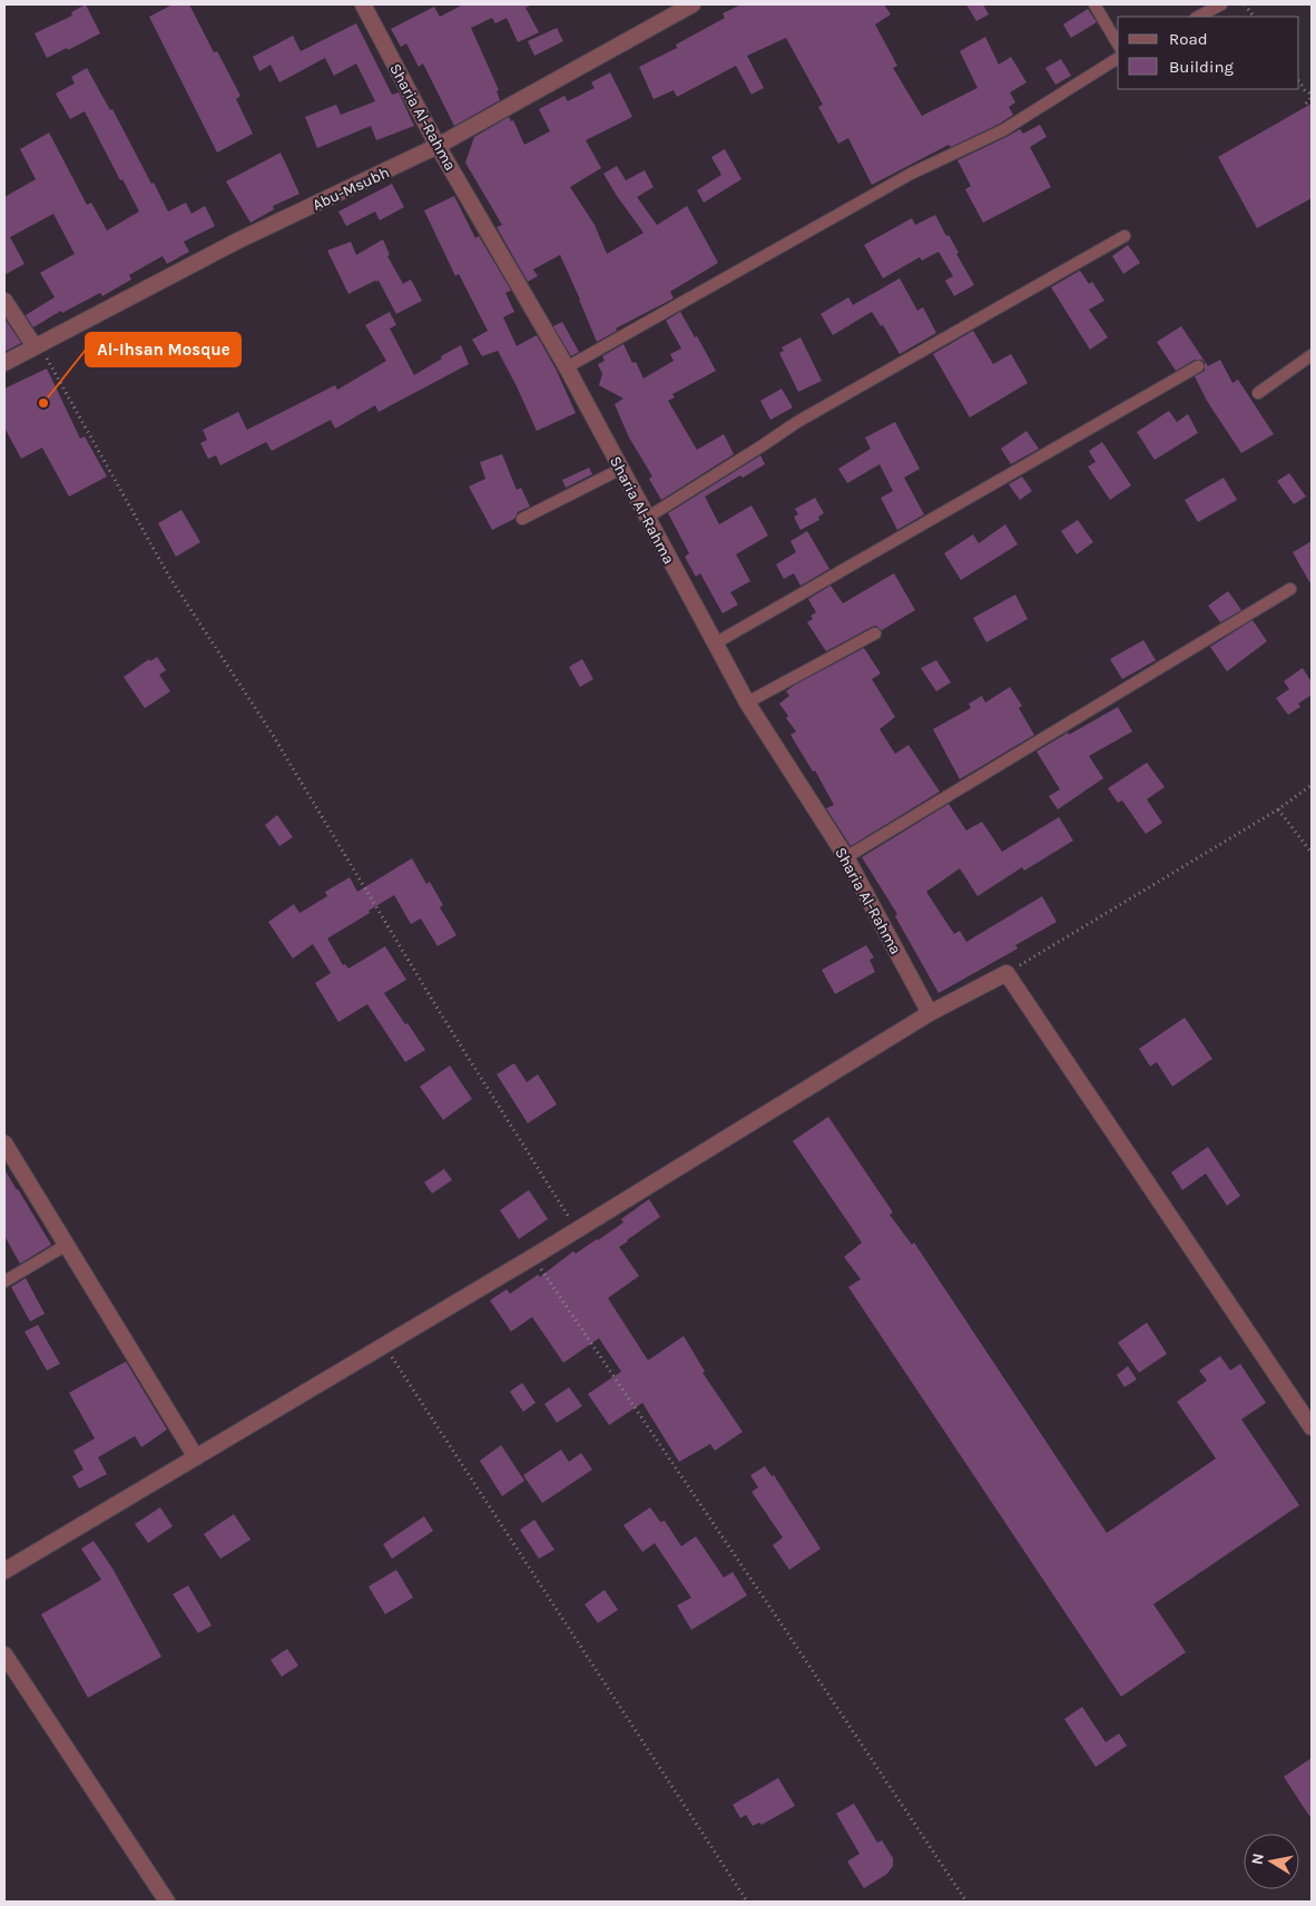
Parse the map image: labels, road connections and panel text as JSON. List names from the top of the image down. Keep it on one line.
{"streets":{"street":["Sharia Al-Rahma","Abu-Msubh"]},"crossings":[["Sharia Al-Rahma","Abu-Msubh"]],"places":["Al-Ihsan Mosque"],"legend":["Road","Building"],"north":"left"}
